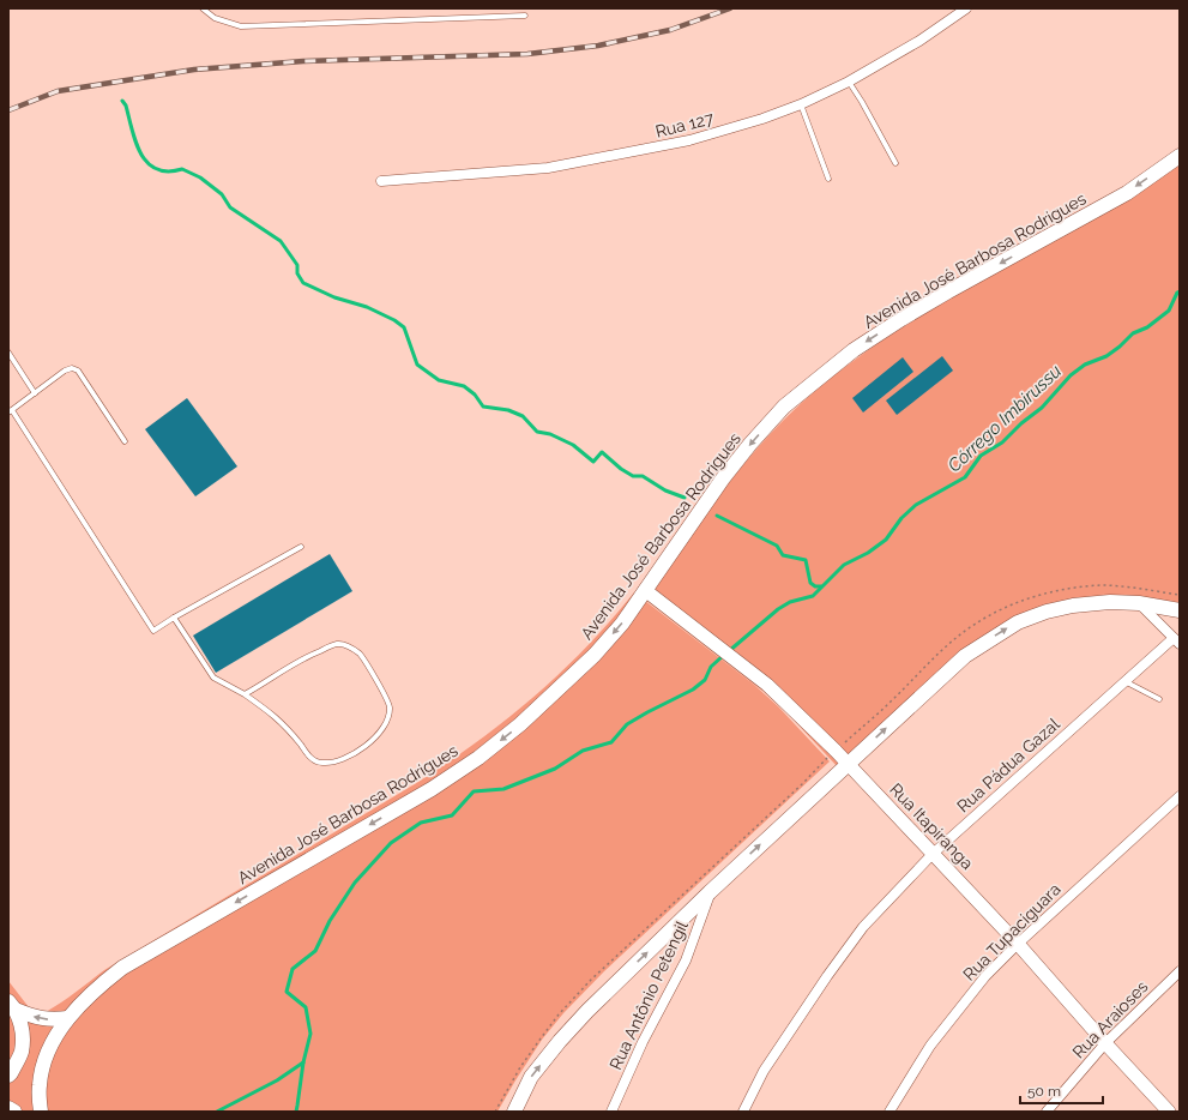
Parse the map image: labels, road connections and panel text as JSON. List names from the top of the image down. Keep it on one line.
{"streets":{"main road":["Avenida José Barbosa Rodrigues"],"street":["Rua 127","Rua Pádua Gazal","Rua Itapiranga","Rua Tupaciguara","Rua Antônio Petengil","Rua Araioses"]},"crossings":[["Avenida José Barbosa Rodrigues","Rua Itapiranga"],["Rua Pádua Gazal","Rua Itapiranga"],["Rua Itapiranga","Rua Tupaciguara"],["Rua Itapiranga","Rua Araioses"]],"one_way":["Avenida José Barbosa Rodrigues"],"water":["Córrego Imbirussu"],"scale_bar":"50 m"}
